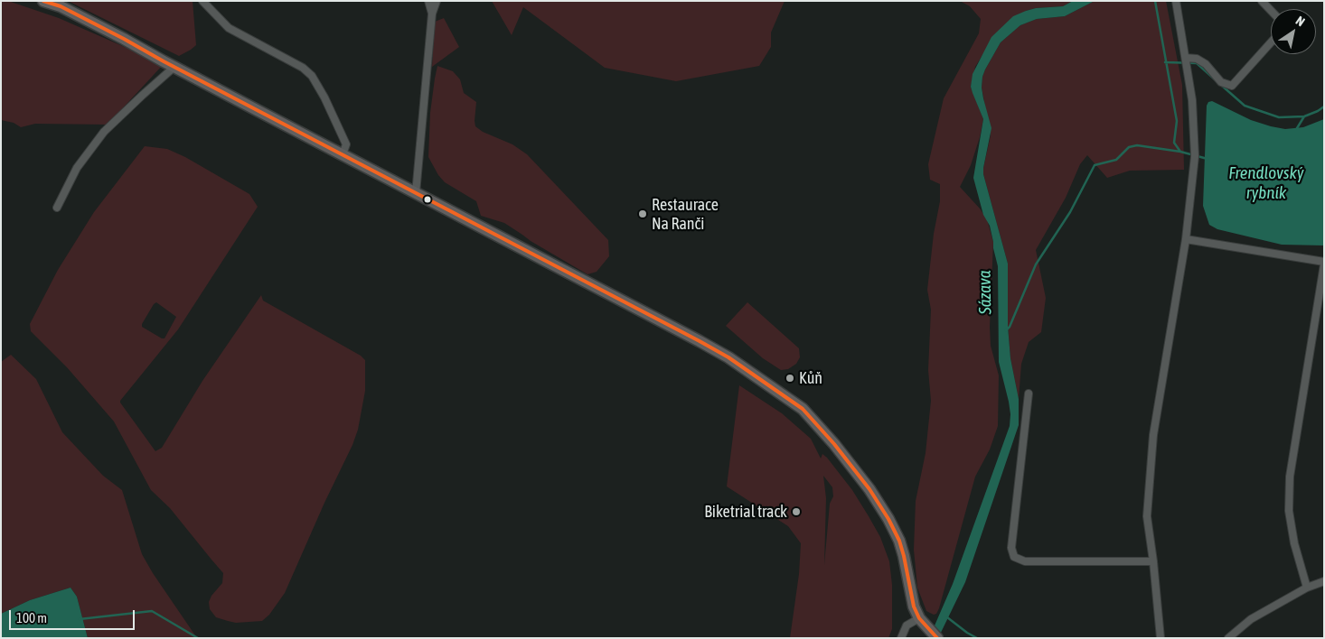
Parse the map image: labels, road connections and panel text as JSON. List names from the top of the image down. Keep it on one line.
{"water":["Frendlovský rybník","Sázava"],"places":["Restaurace Na Ranči","Kůň","Biketrial track"],"scale_bar":"100 m","north":"top right"}
